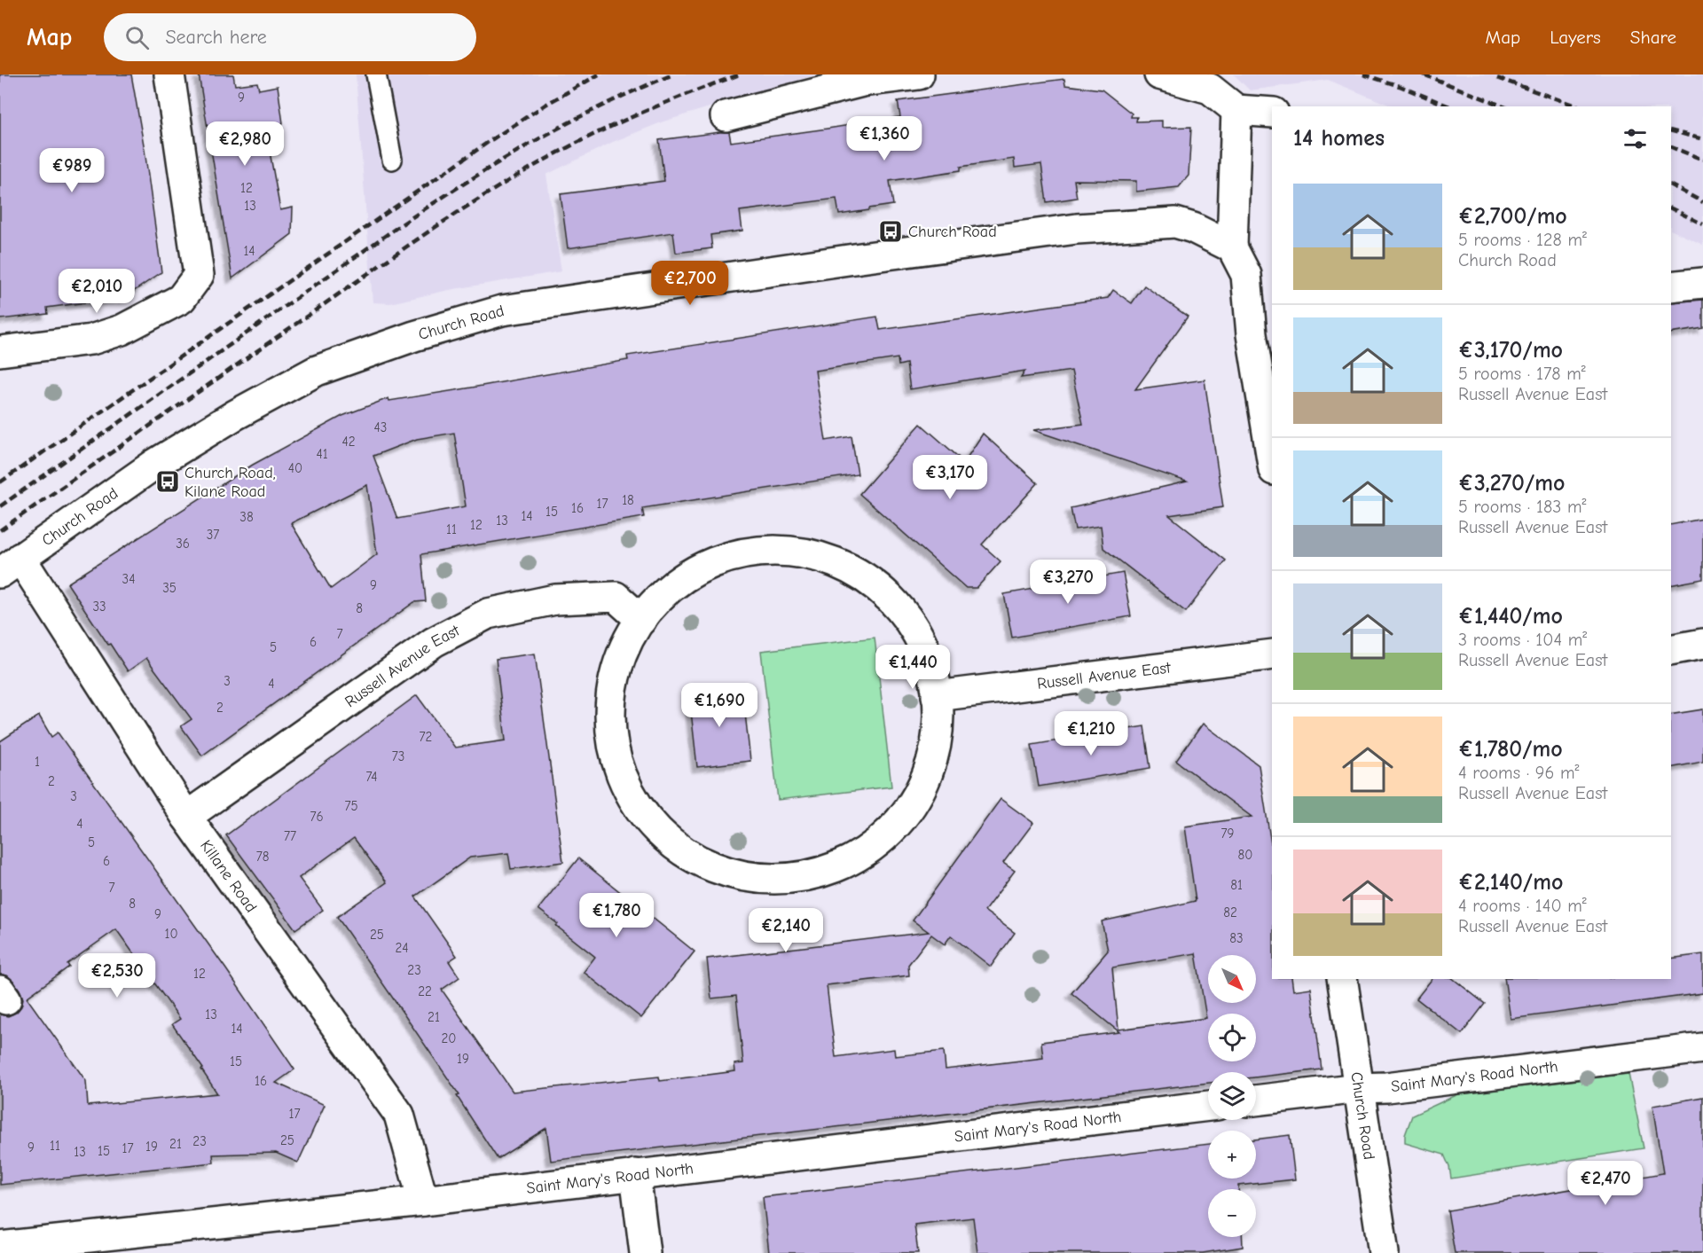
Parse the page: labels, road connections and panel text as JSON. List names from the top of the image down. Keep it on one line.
{"streets":{"street":["Church Road","Russell Avenue East","Killane Road","Saint Mary's Road North"]},"crossings":[["Church Road","Killane Road"],["Church Road","Saint Mary's Road North"],["Russell Avenue East","Killane Road"],["Killane Road","Saint Mary's Road North"]],"places":{"bus stop":["Church Road","Church Road, Kilane Road"]},"house_numbers":["9","12","13","14","43","42","41","40","18","17","16","15","14","38","13","12","11","37","36","34","9","35","33","8","7","6","5","3","4","2","72","73","1","74","2","3","75","76","4","79","77","5","80","78","6","81","7","8","82","9","10","25","83","24","23","12","22","13","21","14","20","19","15","16","17","25","23","21","11","19","9","17","15","13"],"north":"bottom right","page":{"header":"Map","search":"Search here","nav":["Map","Layers","Share"],"heading":"14 homes","price":["€1,360","€2,980","€989","€2,700","€2,010","€3,170","€3,270","€1,440","€1,690","€1,210","€1,780","€2,140","€2,530","€2,470"],"list":[{"name":"€2,700/mo","note":"5 rooms · 128 m² · Church Road"},{"name":"€3,170/mo","note":"5 rooms · 178 m² · Russell Avenue East"},{"name":"€3,270/mo","note":"5 rooms · 183 m² · Russell Avenue East"},{"name":"€1,440/mo","note":"3 rooms · 104 m² · Russell Avenue East"},{"name":"€1,780/mo","note":"4 rooms · 96 m² · Russell Avenue East"},{"name":"€2,140/mo","note":"4 rooms · 140 m² · Russell Avenue East"}],"map_buttons":["+","−"]}}
